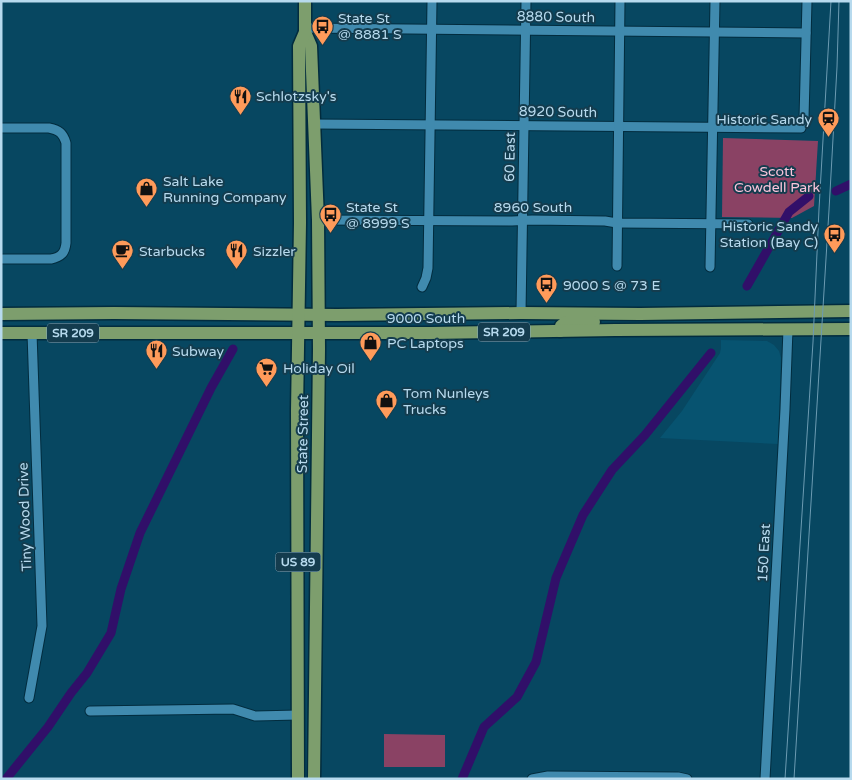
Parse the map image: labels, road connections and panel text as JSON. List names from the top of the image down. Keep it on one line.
{"streets":{"main road":["9000 South","SR 209","State Street","US 89"],"street":["8880 South","8920 South","60 East","8960 South","Tiny Wood Drive","150 East"]},"crossings":[["8880 South","8920 South"],["8880 South","60 East"],["8880 South","State Street"],["8920 South","60 East"],["8920 South","State Street"],["60 East","8960 South"],["60 East","9000 South"],["8960 South","State Street"],["9000 South","State Street"],["9000 South","Tiny Wood Drive"],["9000 South","150 East"]],"parks":["Scott Cowdell Park"],"places":{"bus stop":["State St @ 8881 S","State St @ 8999 S","Historic Sandy Station (Bay C)","9000 S @ 73 E"],"restaurant":["Schlotzsky's","Sizzler","Subway"],"station":["Historic Sandy"],"shop":["Salt Lake Running Company","PC Laptops","Tom Nunleys Trucks"],"cafe":["Starbucks"],"supermarket":["Holiday Oil"]}}
